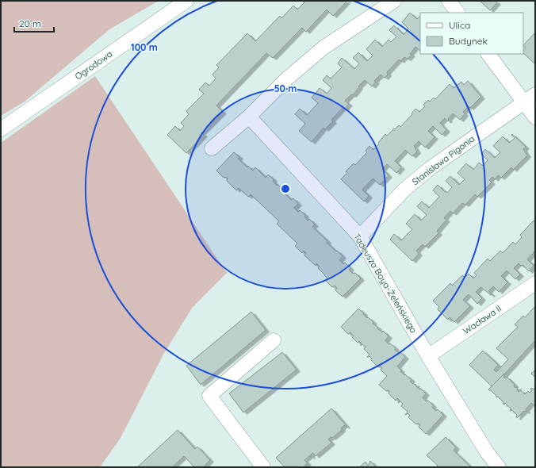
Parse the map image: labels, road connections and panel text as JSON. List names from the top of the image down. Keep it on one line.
{"streets":{"street":["Ogrodowa","Stanisława Pigonia","Tadeusza Boya-Żeleńskiego","Wacława II"]},"crossings":[["Stanisława Pigonia","Tadeusza Boya-Żeleńskiego"],["Tadeusza Boya-Żeleńskiego","Wacława II"]],"legend":["Ulica","Budynek"],"scale_bar":"20 m","rings":["100 m","50 m"]}
